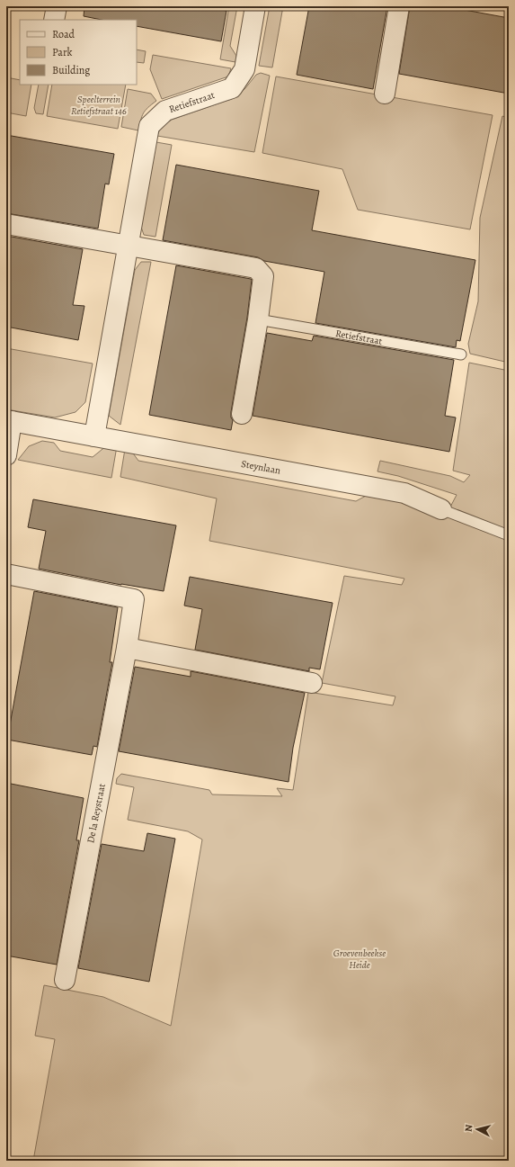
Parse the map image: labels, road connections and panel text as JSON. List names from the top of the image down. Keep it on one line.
{"streets":{"street":["Retiefstraat","Steynlaan","De la Reystraat"]},"crossings":[["Retiefstraat","Steynlaan"]],"parks":["Speelterrein Retiefstraat 146","Groevenbeekse Heide"],"legend":["Road","Park","Building"],"north":"left"}
